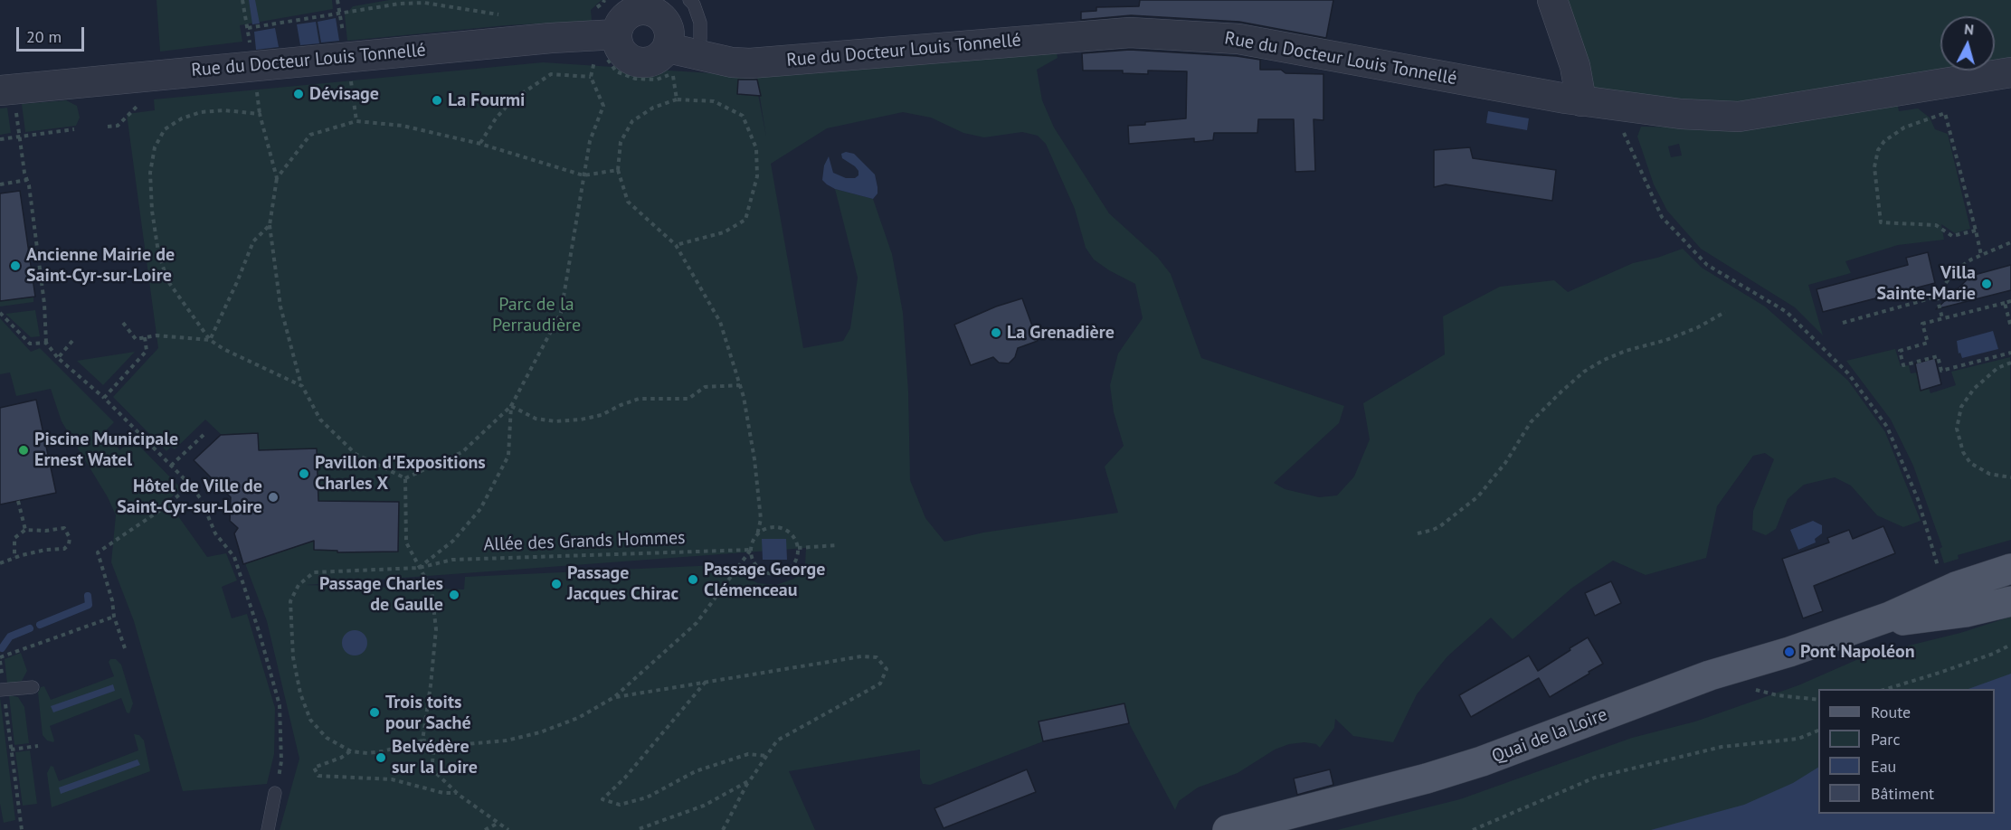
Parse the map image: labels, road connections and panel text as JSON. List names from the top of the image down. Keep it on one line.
{"streets":{"main road":["Quai de la Loire"],"street":["Rue du Docteur Louis Tonnellé"],"path":["Allée des Grands Hommes"]},"parks":["Parc de la Perraudière"],"places":["Dévisage","La Fourmi","Ancienne Mairie de Saint-Cyr-sur-Loire","Villa Sainte-Marie","La Grenadière","Piscine Municipale Ernest Watel","Pavillon d'Expositions Charles X","Hôtel de Ville de Saint-Cyr-sur-Loire","Passage George Clémenceau","Passage Jacques Chirac","Passage Charles de Gaulle","Pont Napoléon","Trois toits pour Saché","Belvédère sur la Loire"],"legend":["Route","Parc","Eau","Bâtiment"],"scale_bar":"20 m","north":"top"}
